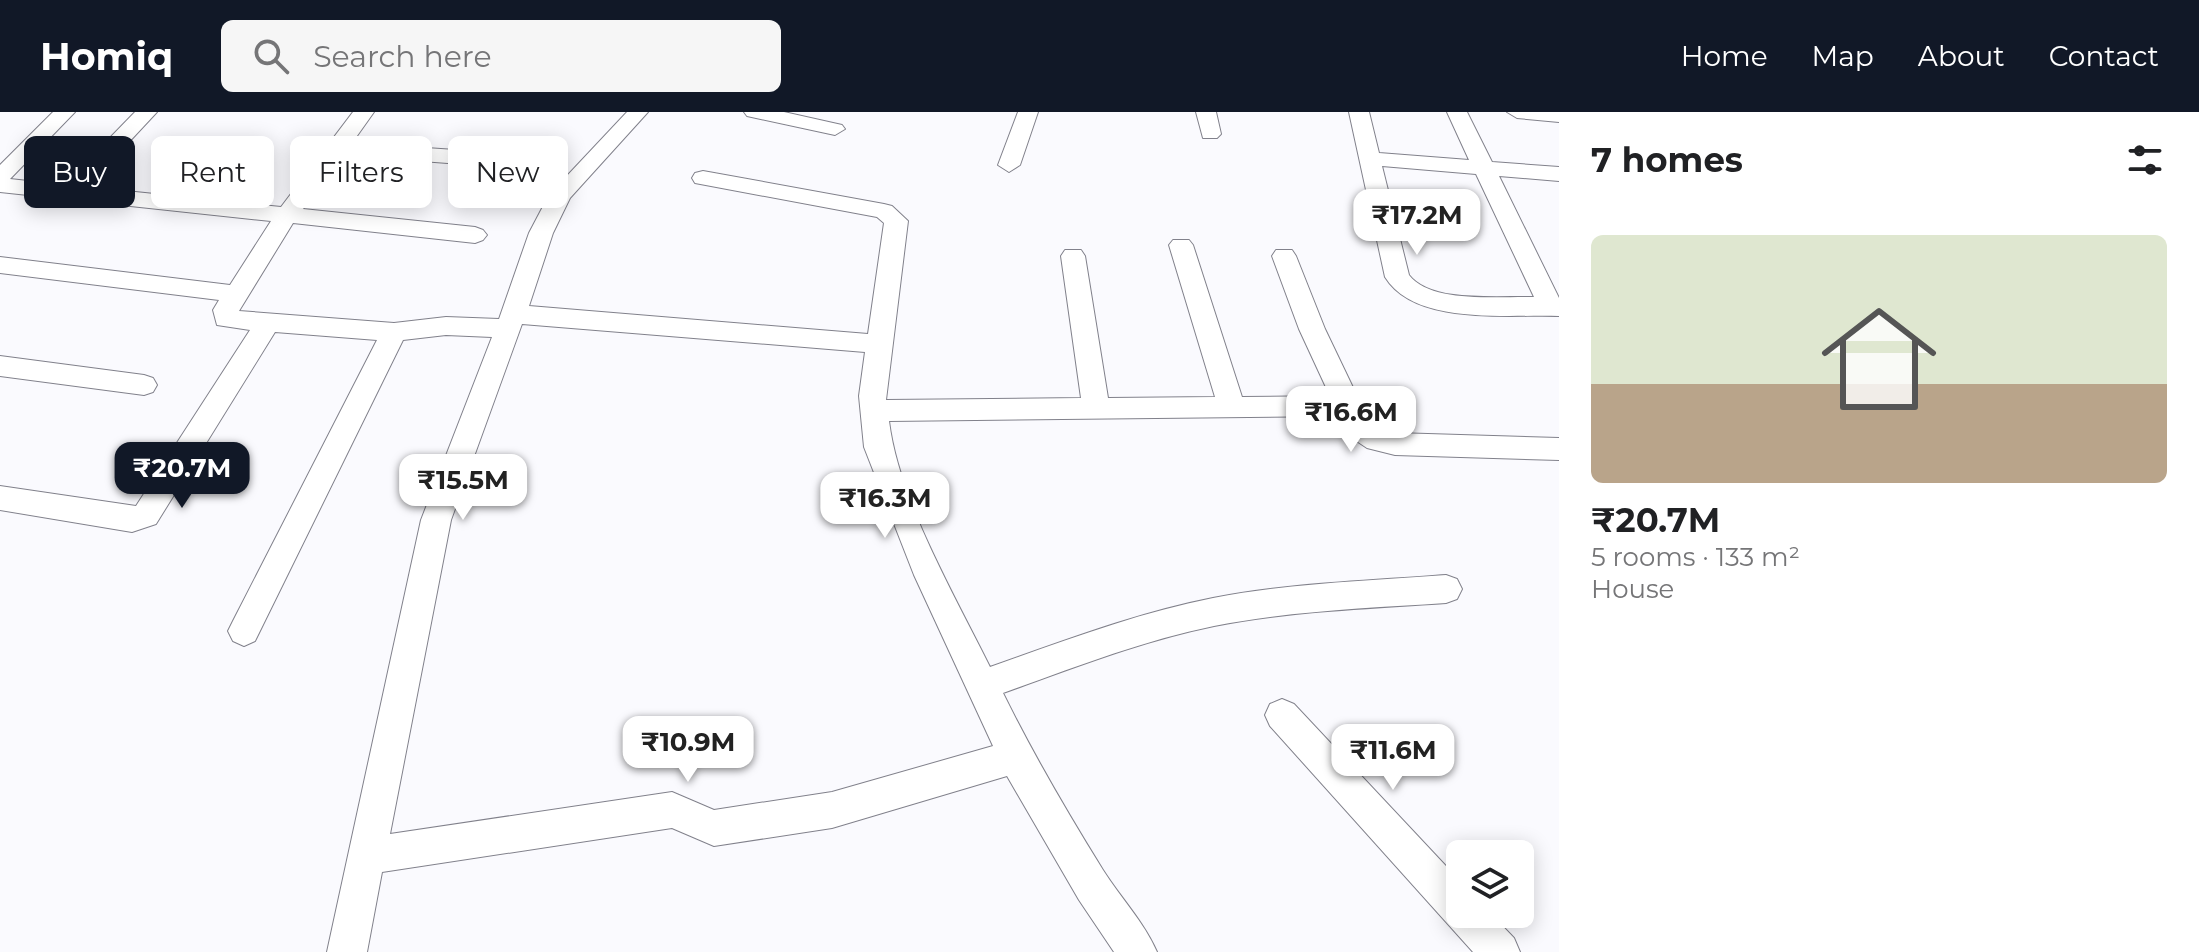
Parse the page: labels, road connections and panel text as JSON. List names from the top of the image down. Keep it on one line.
{"page":{"header":"Homiq","search":"Search here","nav":["Home","Map","About","Contact"],"heading":"7 homes","chip":["Buy","Rent","Filters","New"],"price":["₹17.2M","₹16.6M","₹20.7M","₹15.5M","₹16.3M","₹10.9M","₹11.6M"],"list":[{"name":"₹20.7M","note":"5 rooms · 133 m² · House"}]}}
